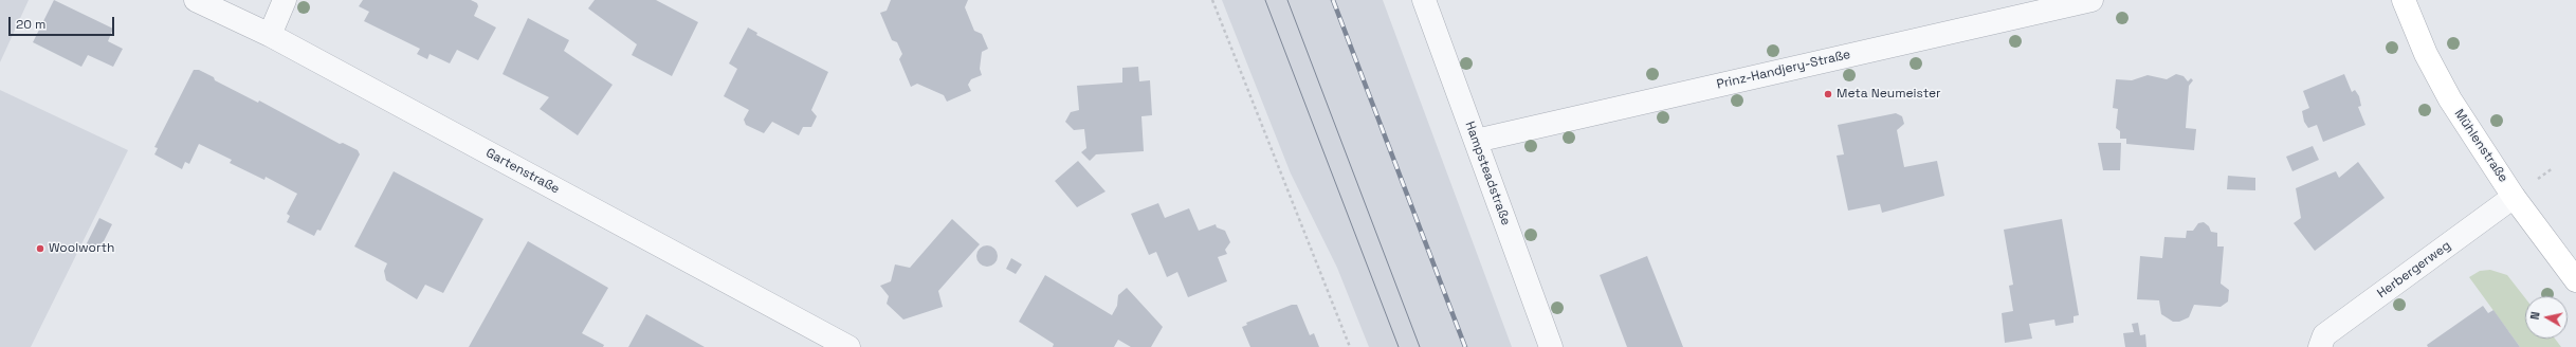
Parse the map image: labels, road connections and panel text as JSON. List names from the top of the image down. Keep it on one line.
{"streets":{"street":["Prinz-Handjery-Straße","Mühlenstraße","Gartenstraße","Hampsteadstraße","Herbergerweg"]},"crossings":[["Prinz-Handjery-Straße","Hampsteadstraße"],["Mühlenstraße","Herbergerweg"]],"places":["Meta Neumeister","Woolworth"],"scale_bar":"20 m","north":"left"}
